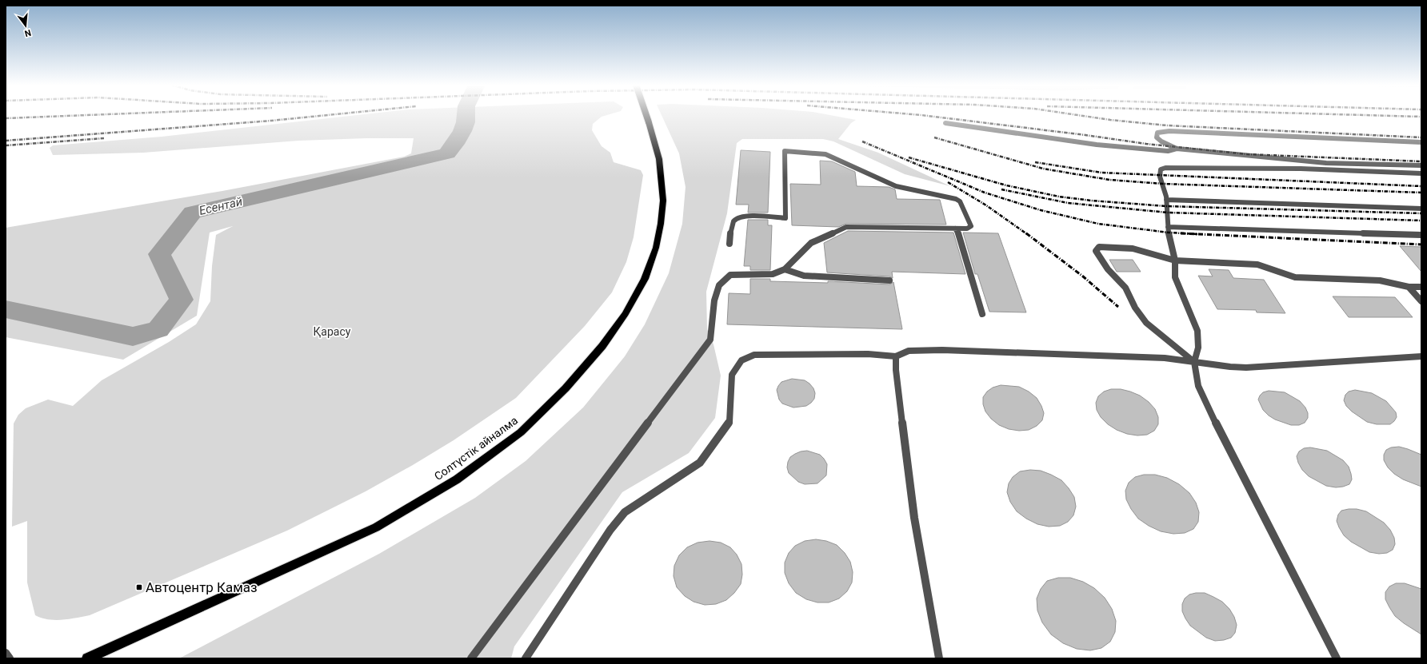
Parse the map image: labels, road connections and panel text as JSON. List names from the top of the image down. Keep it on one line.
{"streets":{"main road":["Солтүстік айналма"]},"water":["Есентай"],"parks":["Қарасу"],"places":{"transit":["Автоцентр Камаз"]},"north":"bottom"}
